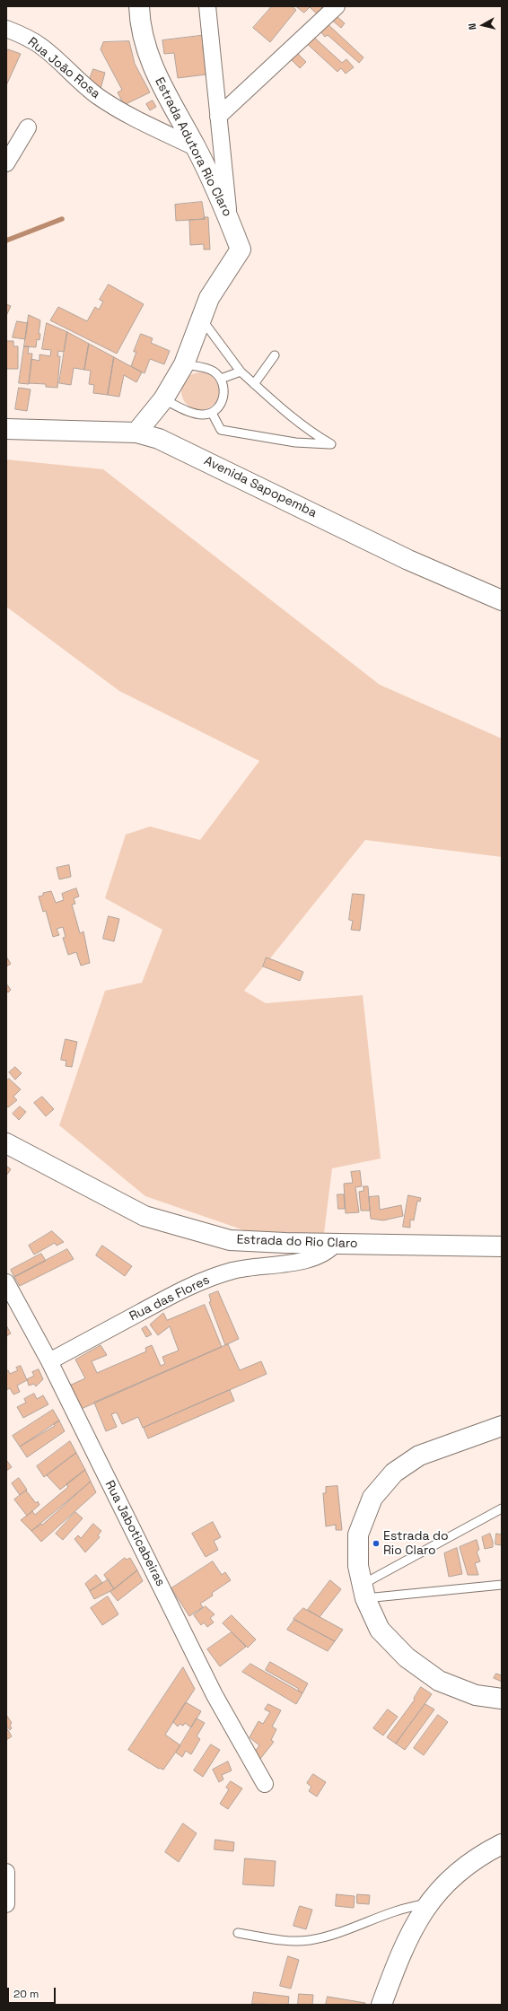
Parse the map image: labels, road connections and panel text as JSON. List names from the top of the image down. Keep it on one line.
{"streets":{"main road":["Estrada Adutora Rio Claro","Avenida Sapopemba","Estrada do Rio Claro"],"street":["Rua João Rosa","Rua das Flores","Rua Jaboticabeiras"]},"crossings":[["Rua João Rosa","Estrada Adutora Rio Claro"],["Estrada Adutora Rio Claro","Avenida Sapopemba"],["Estrada do Rio Claro","Rua das Flores"],["Rua das Flores","Rua Jaboticabeiras"]],"places":["Estrada do Rio Claro"],"scale_bar":"20 m","north":"left"}
